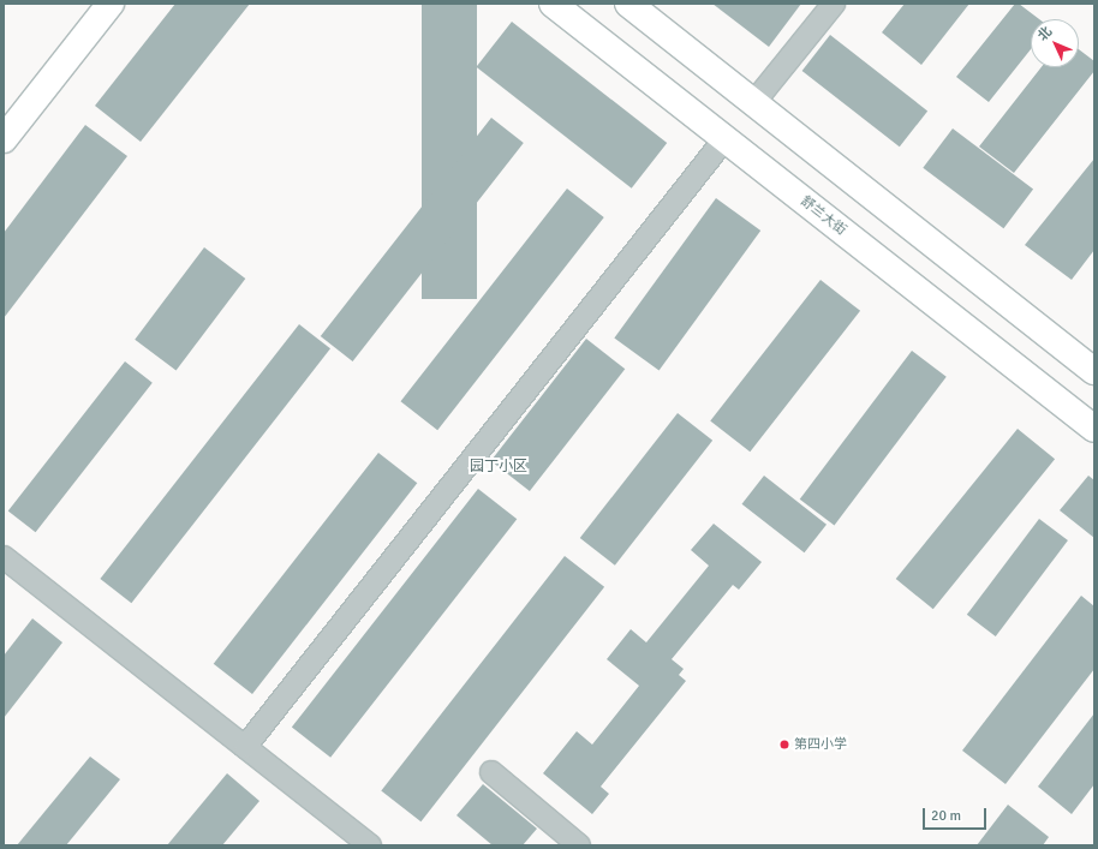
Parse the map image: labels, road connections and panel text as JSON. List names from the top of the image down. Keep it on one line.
{"streets":{"main road":["舒兰大街"]},"districts":["园丁小区"],"places":["第四小学"],"scale_bar":"20 m","north":"top left"}
